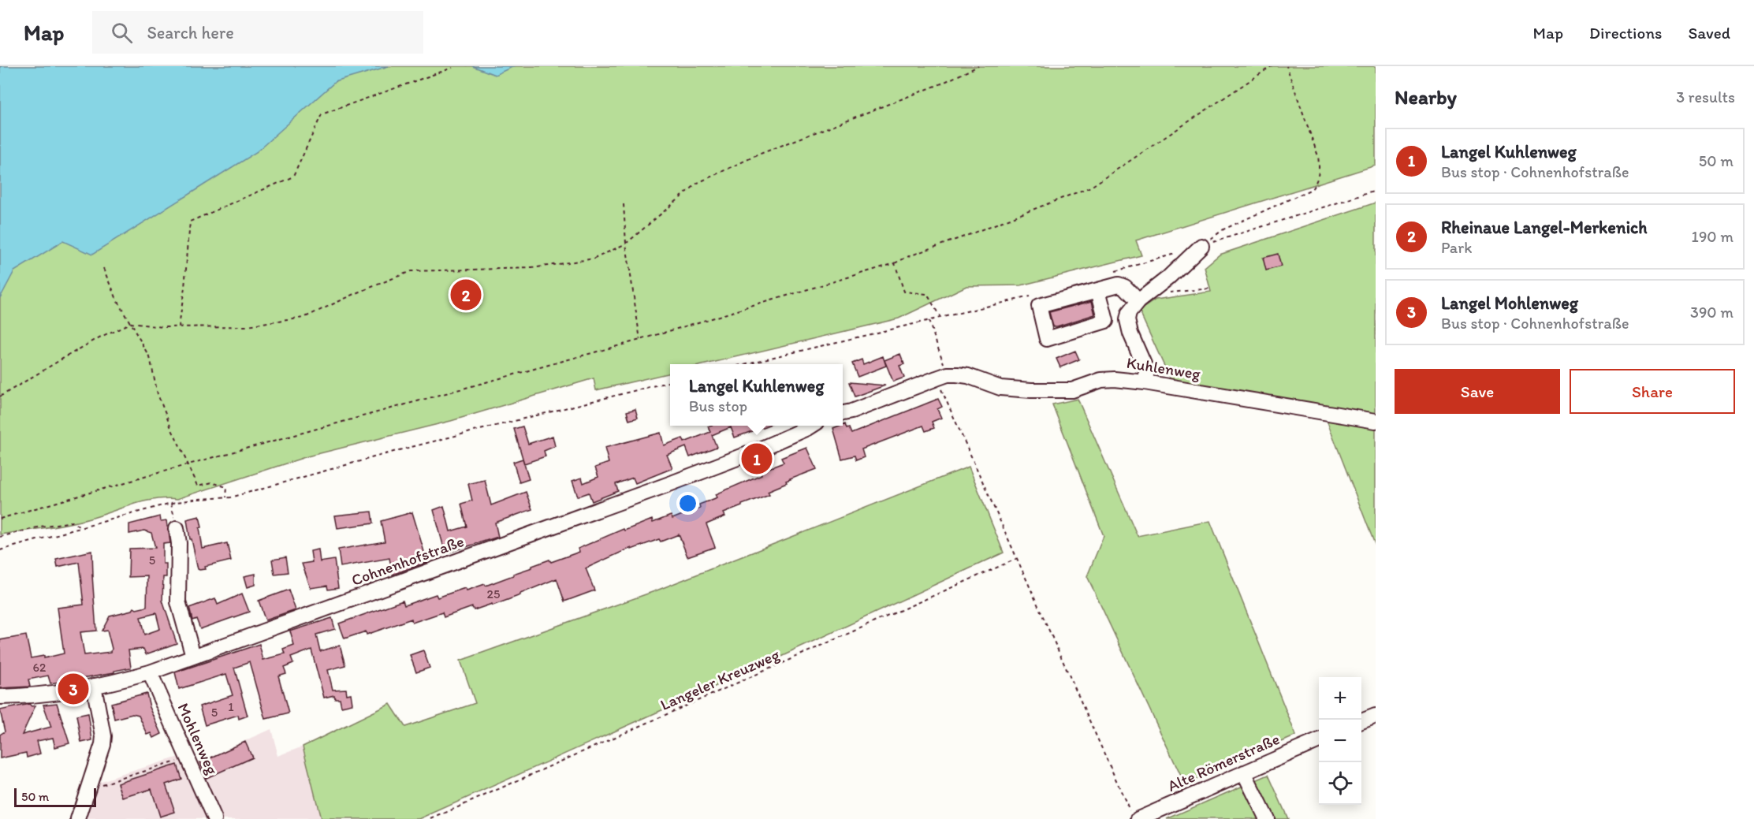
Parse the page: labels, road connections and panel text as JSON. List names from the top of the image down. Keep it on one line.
{"streets":{"street":["Kuhlenweg","Cohnenhofstraße","Mohlenweg","Alte Römerstraße"],"path":["Langeler Kreuzweg"]},"crossings":[["Cohnenhofstraße","Mohlenweg"]],"house_numbers":["5","25","62","1","5"],"scale_bar":"50 m","page":{"header":"Map","search":"Search here","nav":["Map","Directions","Saved"],"heading":["Nearby","3 results"],"list":[{"mark":"1","name":"Langel Kuhlenweg","note":"Bus stop · Cohnenhofstraße","value":"50 m"},{"mark":"2","name":"Rheinaue Langel-Merkenich","note":"Park","value":"190 m"},{"mark":"3","name":"Langel Mohlenweg","note":"Bus stop · Cohnenhofstraße","value":"390 m"}],"pins":["2","1","3"],"buttons":["Save","Share"],"popup":["Langel Kuhlenweg","Bus stop"],"map_buttons":["+","−"],"scale":"50 m"}}
